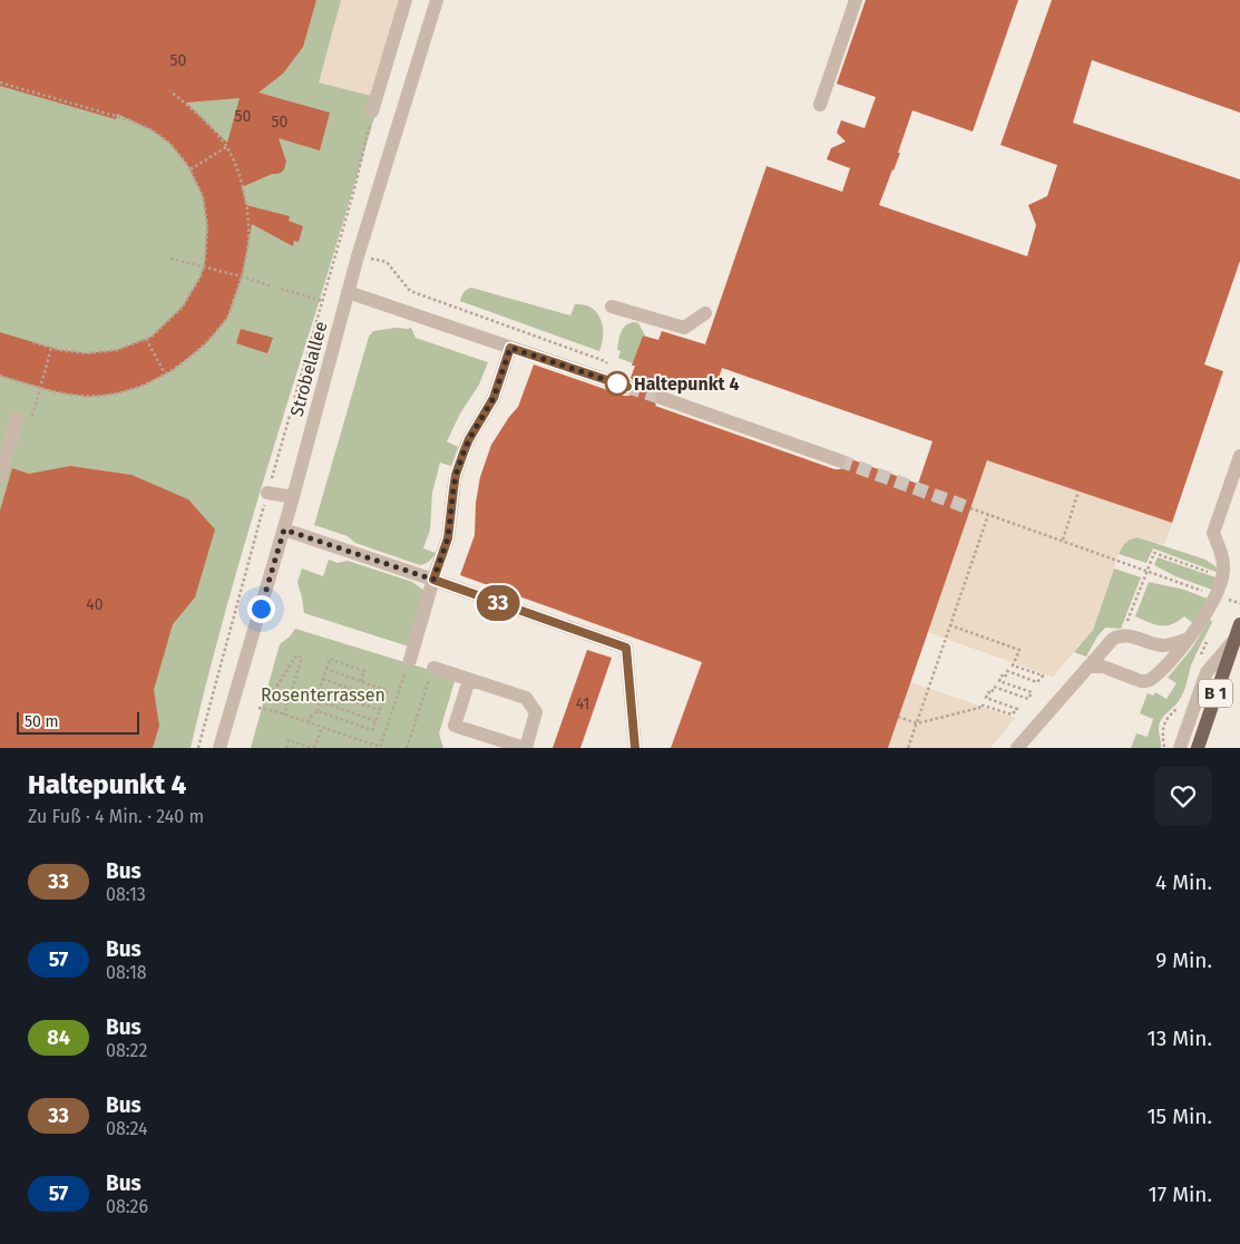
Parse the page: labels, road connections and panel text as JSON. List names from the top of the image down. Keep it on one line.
{"streets":{"main road":["B 1"],"street":["Strobelallee"]},"parks":["Rosenterrassen"],"places":["Haltepunkt 4"],"lines":["bus line 33"],"house_numbers":["50","50","50","40","41"],"scale_bar":"50 m","page":{"on_map":"33","scale":"50 m","heading":["Haltepunkt 4","Zu Fuß · 4 Min. · 240 m"],"list":[{"mark":"33","name":"Bus","note":"08:13","value":"4 Min."},{"mark":"57","name":"Bus","note":"08:18","value":"9 Min."},{"mark":"84","name":"Bus","note":"08:22","value":"13 Min."},{"mark":"33","name":"Bus","note":"08:24","value":"15 Min."},{"mark":"57","name":"Bus","note":"08:26","value":"17 Min."}]}}
